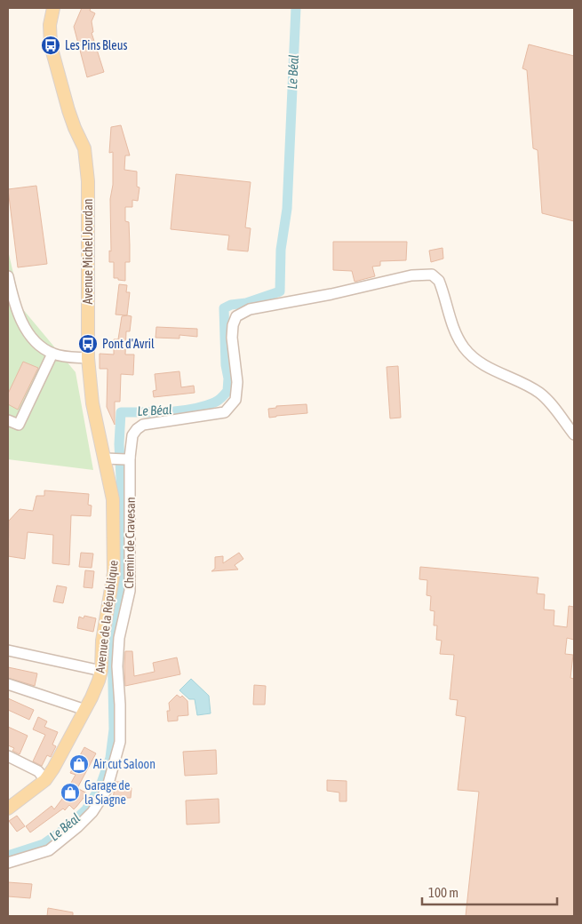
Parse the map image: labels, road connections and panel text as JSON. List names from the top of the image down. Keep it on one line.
{"streets":{"main road":["Avenue Michel Jourdan","Avenue de la République"],"street":["Chemin de Cravesan"]},"crossings":[["Avenue Michel Jourdan","Avenue de la République"]],"water":["Le Béal"],"places":{"bus stop":["Les Pins Bleus","Pont d'Avril"],"shop":["Air cut Saloon","Garage de la Siagne"]},"scale_bar":"100 m"}
